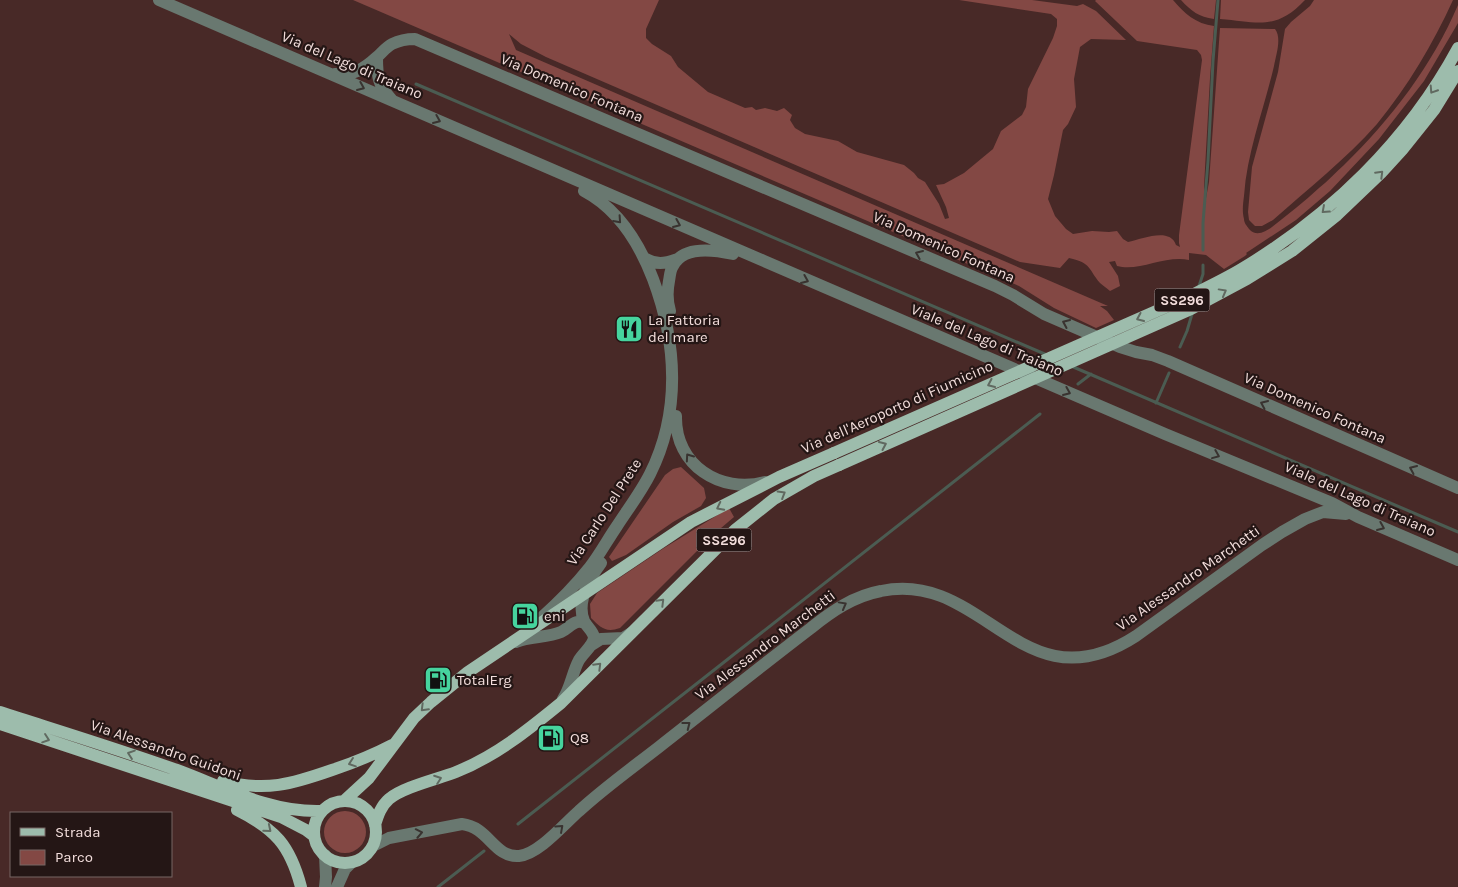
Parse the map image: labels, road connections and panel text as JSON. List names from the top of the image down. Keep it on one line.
{"streets":{"main road":["SS296","Via dell'Aeroporto di Fiumicino","Via Alessandro Guidoni"],"street":["Via del Lago di Traiano","Via Domenico Fontana","Viale del Lago di Traiano","Via Carlo Del Prete","Via Alessandro Marchetti"]},"crossings":[["Via del Lago di Traiano","Viale del Lago di Traiano"],["Viale del Lago di Traiano","Via Carlo Del Prete"],["Viale del Lago di Traiano","Via Alessandro Marchetti"],["Via dell'Aeroporto di Fiumicino","Via Carlo Del Prete"],["Via dell'Aeroporto di Fiumicino","Via Alessandro Marchetti"],["Via dell'Aeroporto di Fiumicino","Via Alessandro Guidoni"],["Via Alessandro Marchetti","Via Alessandro Guidoni"]],"one_way":["Via del Lago di Traiano","Via Domenico Fontana","Viale del Lago di Traiano","Via Alessandro Marchetti"],"places":{"restaurant":["La Fattoria del mare"],"fuel station":["eni","TotalErg","Q8"]},"legend":["Strada","Parco"]}
